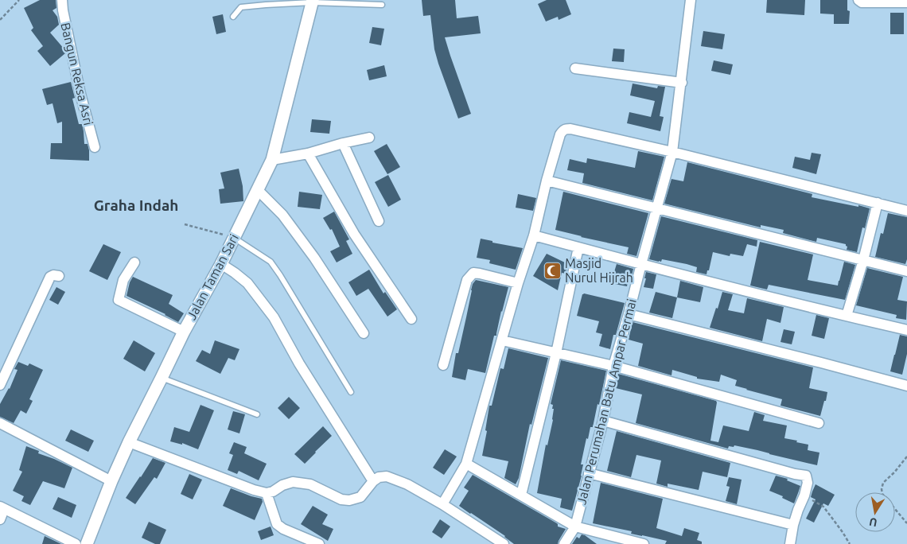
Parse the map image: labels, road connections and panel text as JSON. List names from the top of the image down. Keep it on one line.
{"streets":{"street":["Bangun Reksa Asri","Jalan Taman Sari","Jalan Perumahan Batu Ampar Permai"]},"districts":["Graha Indah"],"places":{"mosque":["Masjid Nurul Hijrah"]},"north":"bottom"}
